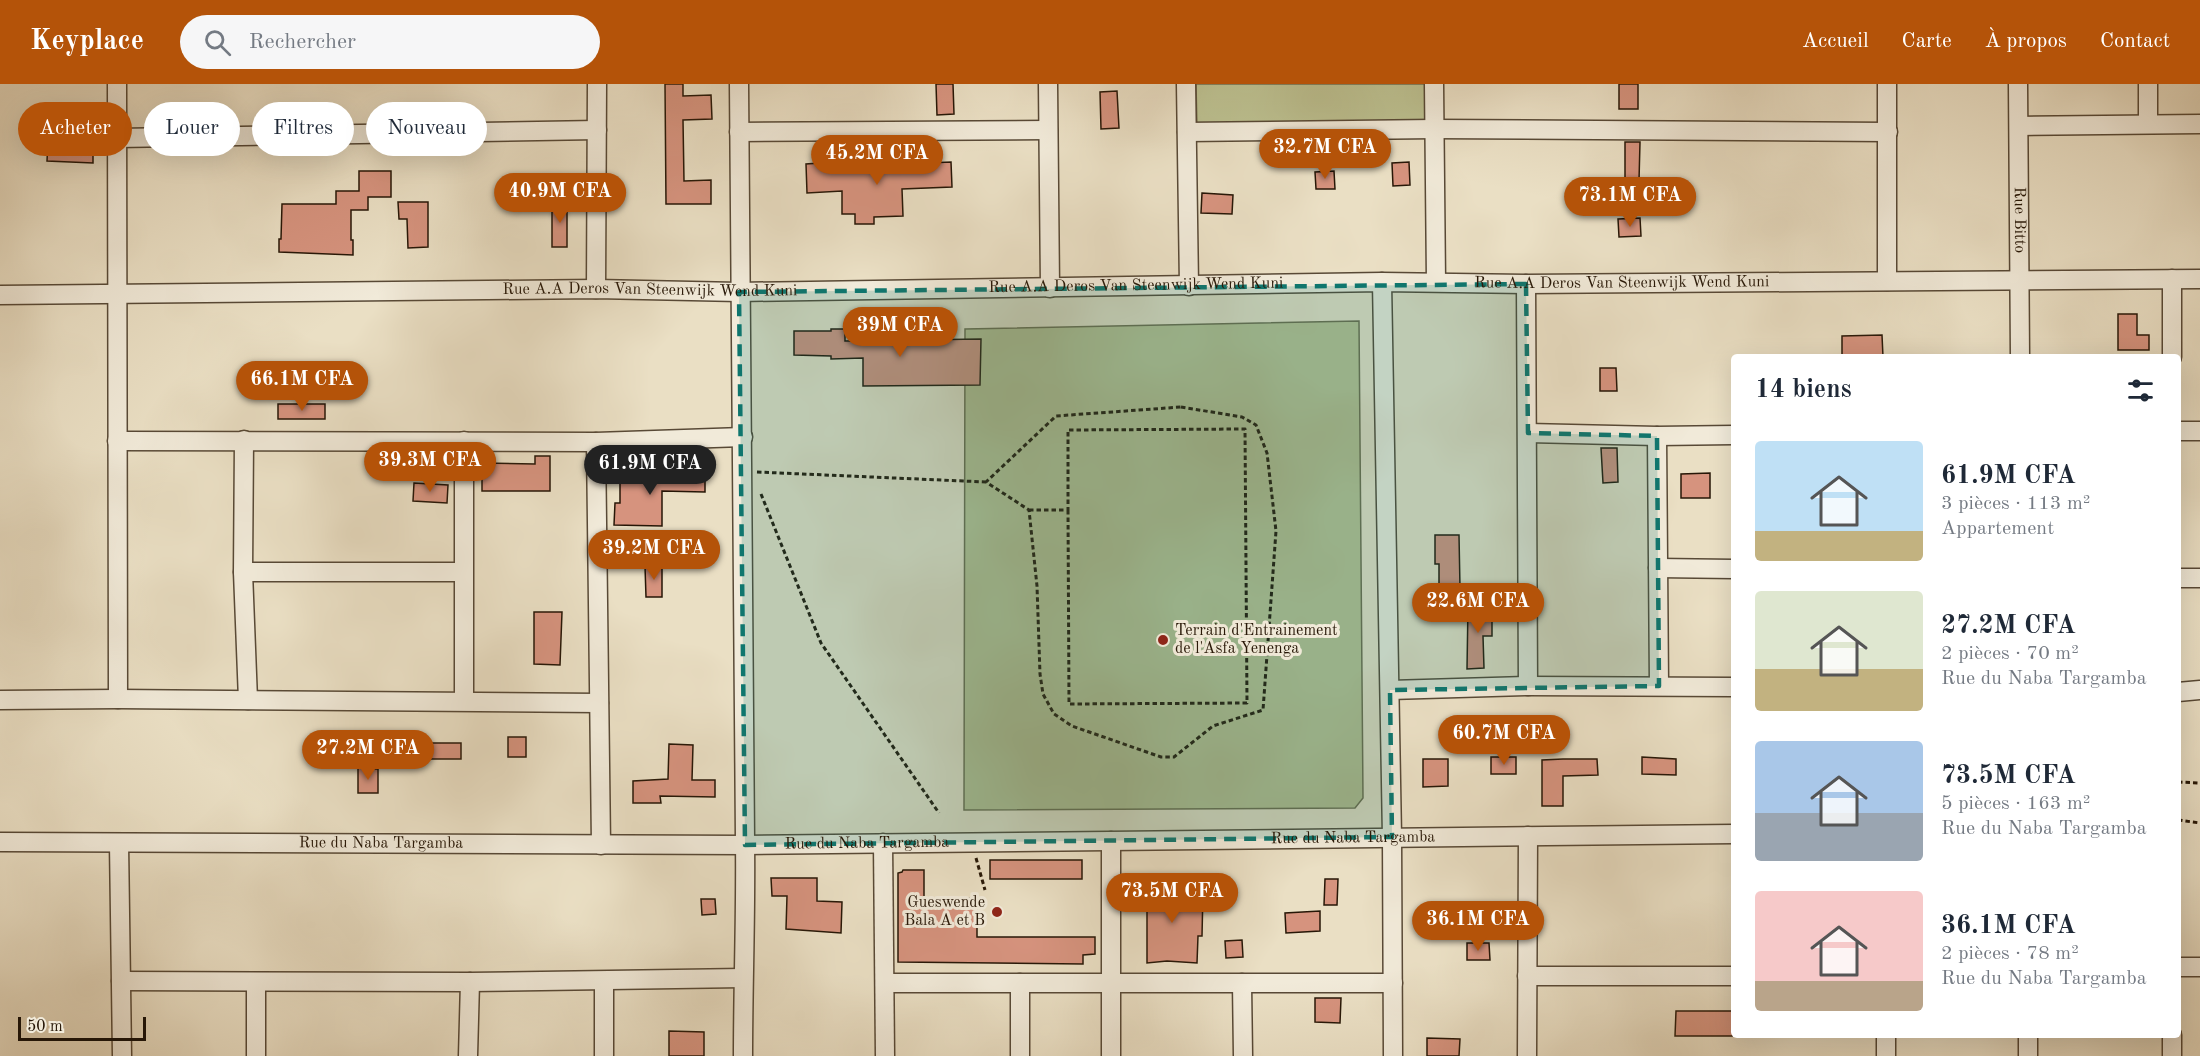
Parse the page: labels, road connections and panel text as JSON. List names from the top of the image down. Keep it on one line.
{"streets":{"street":["Rue Bitto","Rue A.A Deros Van Steenwijk Wend Kuni","Rue du Naba Targamba"]},"crossings":[["Rue Bitto","Rue A.A Deros Van Steenwijk Wend Kuni"]],"places":["Terrain d'Entrainement de l'Asfa Yenenga","Gueswende Bala A et B"],"scale_bar":"50 m","page":{"header":"Keyplace","search":"Rechercher","nav":["Accueil","Carte","À propos","Contact"],"chip":["Acheter","Louer","Filtres","Nouveau"],"price":["32.7M CFA","45.2M CFA","40.9M CFA","73.1M CFA","39M CFA","66.1M CFA","39.3M CFA","61.9M CFA","39.2M CFA","22.6M CFA","60.7M CFA","27.2M CFA","73.5M CFA","36.1M CFA"],"heading":"14 biens","list":[{"name":"61.9M CFA","note":"3 pièces · 113 m² · Appartement"},{"name":"27.2M CFA","note":"2 pièces · 70 m² · Rue du Naba Targamba"},{"name":"73.5M CFA","note":"5 pièces · 163 m² · Rue du Naba Targamba"},{"name":"36.1M CFA","note":"2 pièces · 78 m² · Rue du Naba Targamba"}],"scale":"50 m"}}
